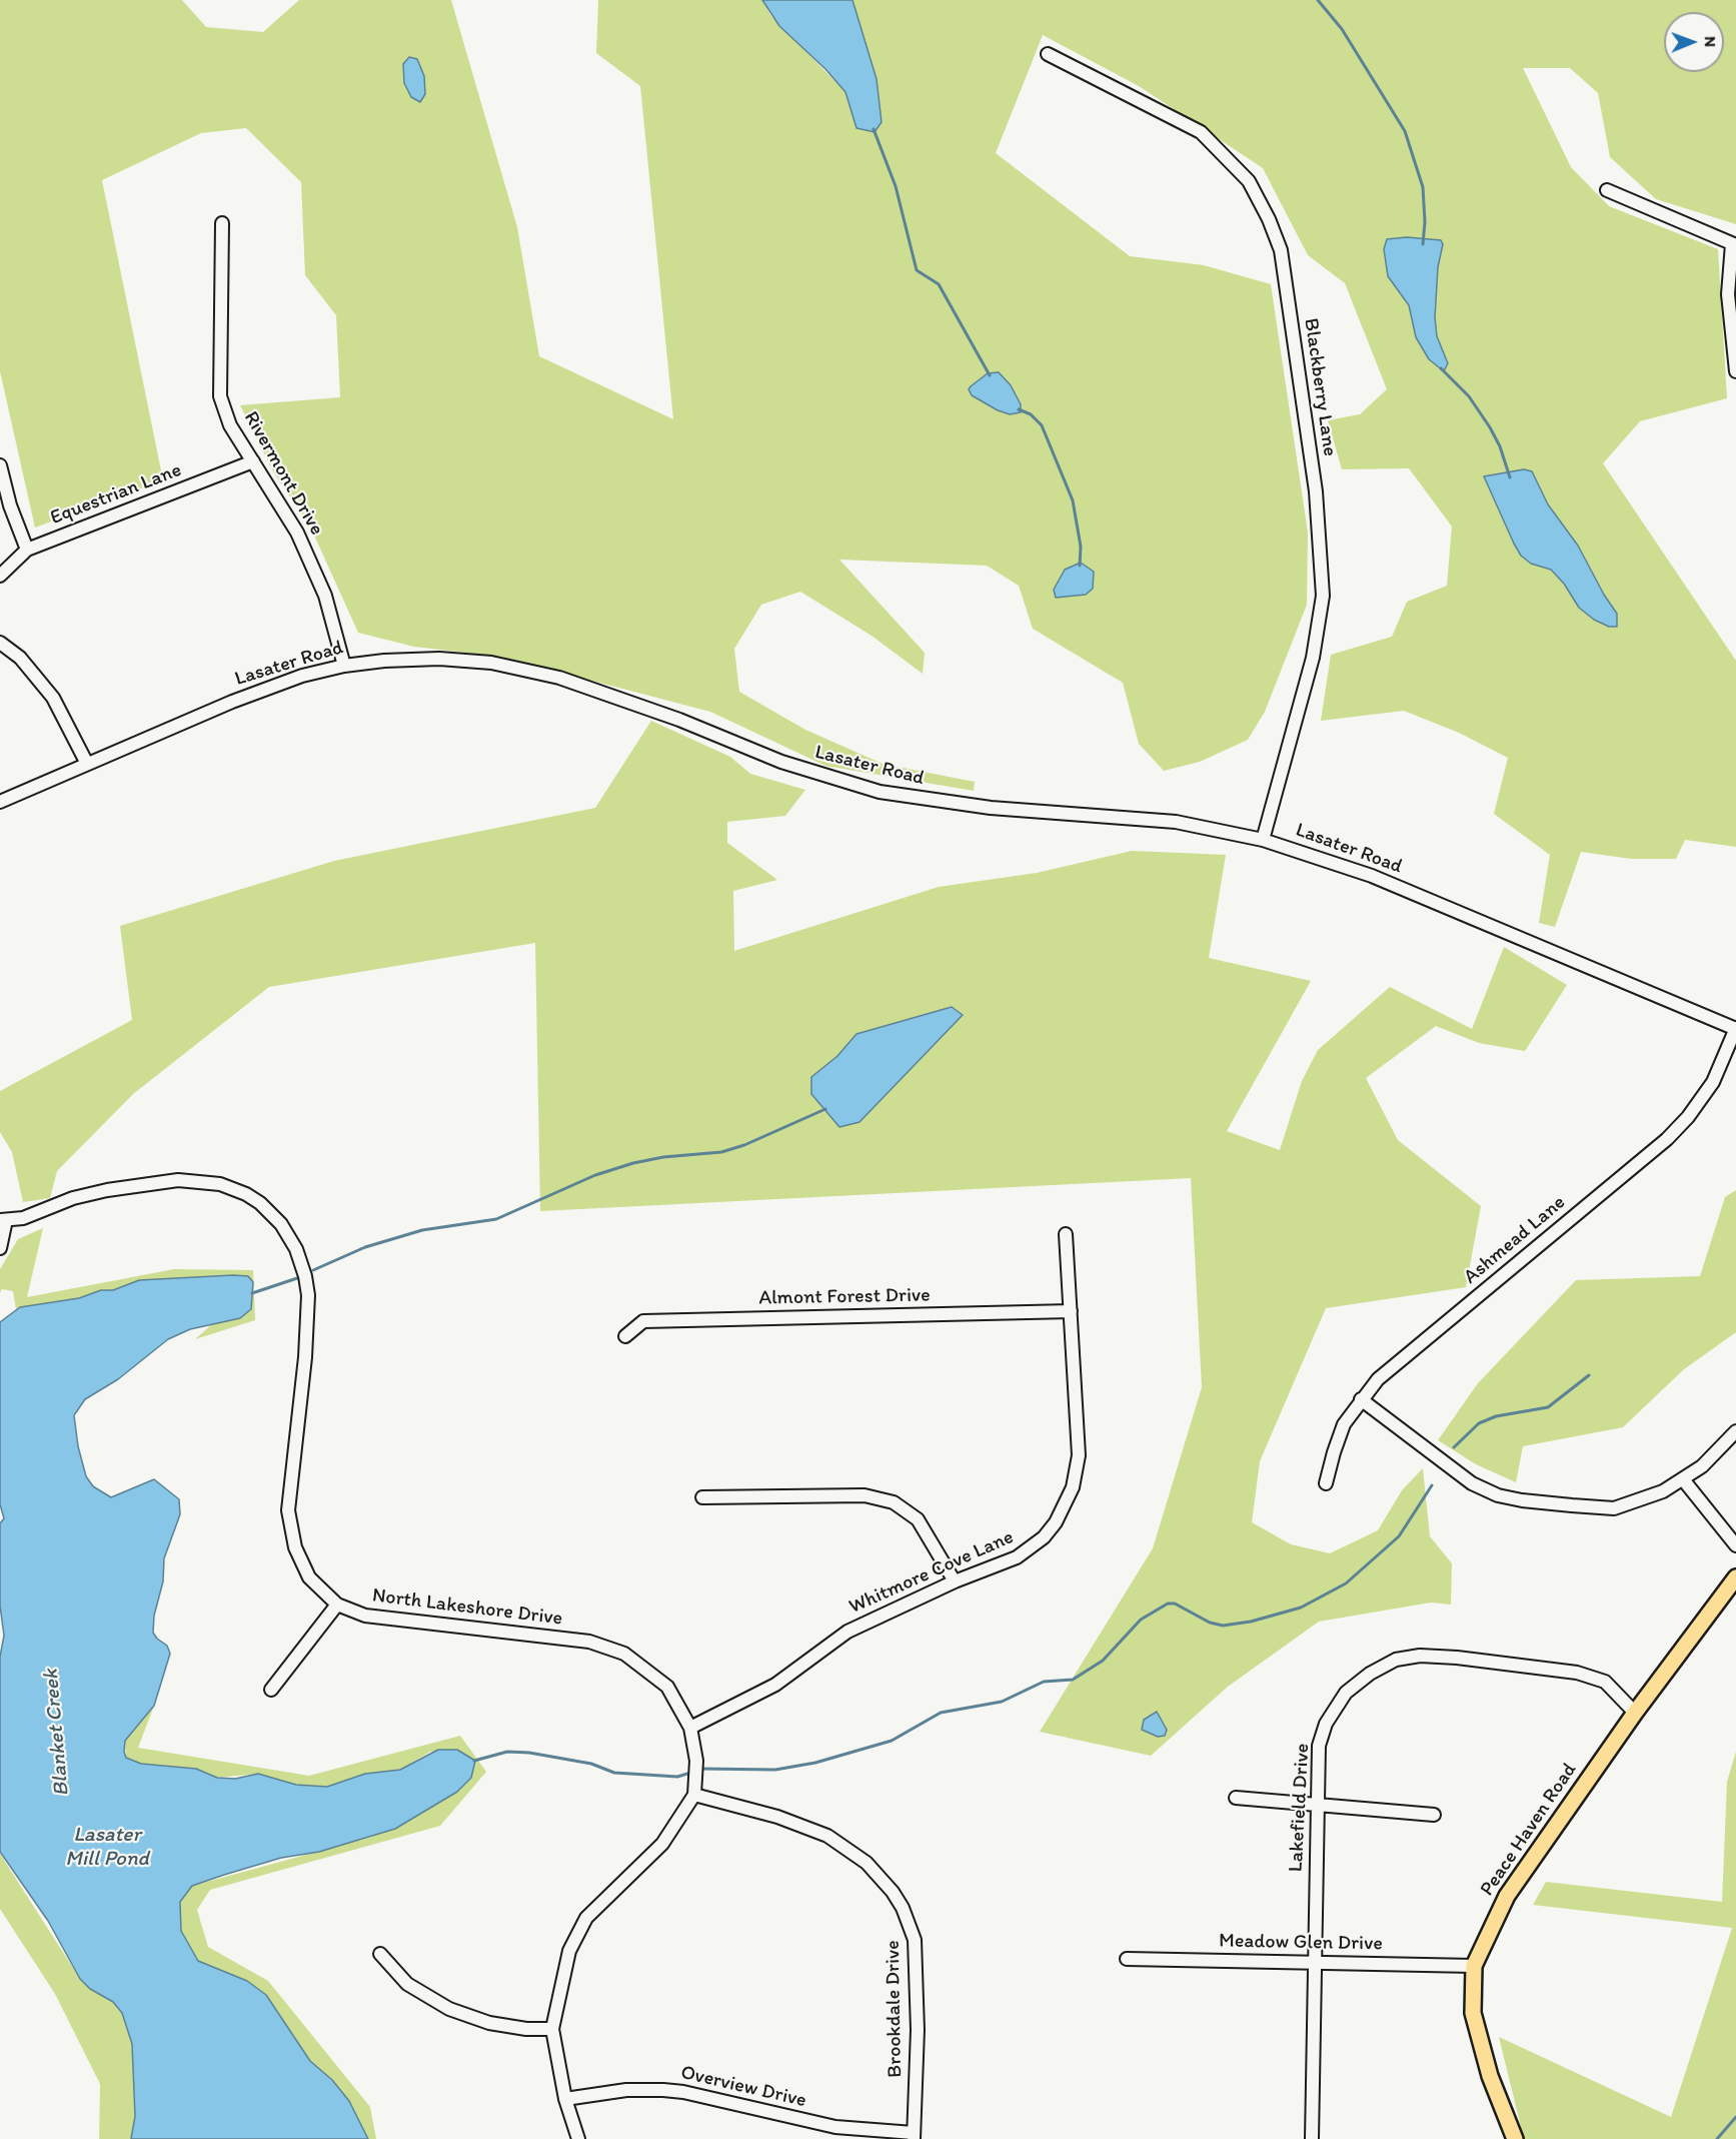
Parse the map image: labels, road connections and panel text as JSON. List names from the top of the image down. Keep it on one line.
{"streets":{"main road":["Peace Haven Road"],"street":["Blackberry Lane","Rivermont Drive","Equestrian Lane","Lasater Road","Ashmead Lane","Almont Forest Drive","Whitmore Cove Lane","North Lakeshore Drive","Lakefield Drive","Meadow Glen Drive","Brookdale Drive","Overview Drive"]},"crossings":[["Blackberry Lane","Lasater Road"],["Rivermont Drive","Equestrian Lane"],["Rivermont Drive","Lasater Road"],["Lasater Road","Ashmead Lane"],["Almont Forest Drive","Whitmore Cove Lane"],["Whitmore Cove Lane","North Lakeshore Drive"],["North Lakeshore Drive","Brookdale Drive"],["North Lakeshore Drive","Overview Drive"],["Lakefield Drive","Peace Haven Road"],["Lakefield Drive","Meadow Glen Drive"],["Peace Haven Road","Meadow Glen Drive"],["Brookdale Drive","Overview Drive"]],"water":["Blanket Creek","Lasater Mill Pond"],"north":"right"}
